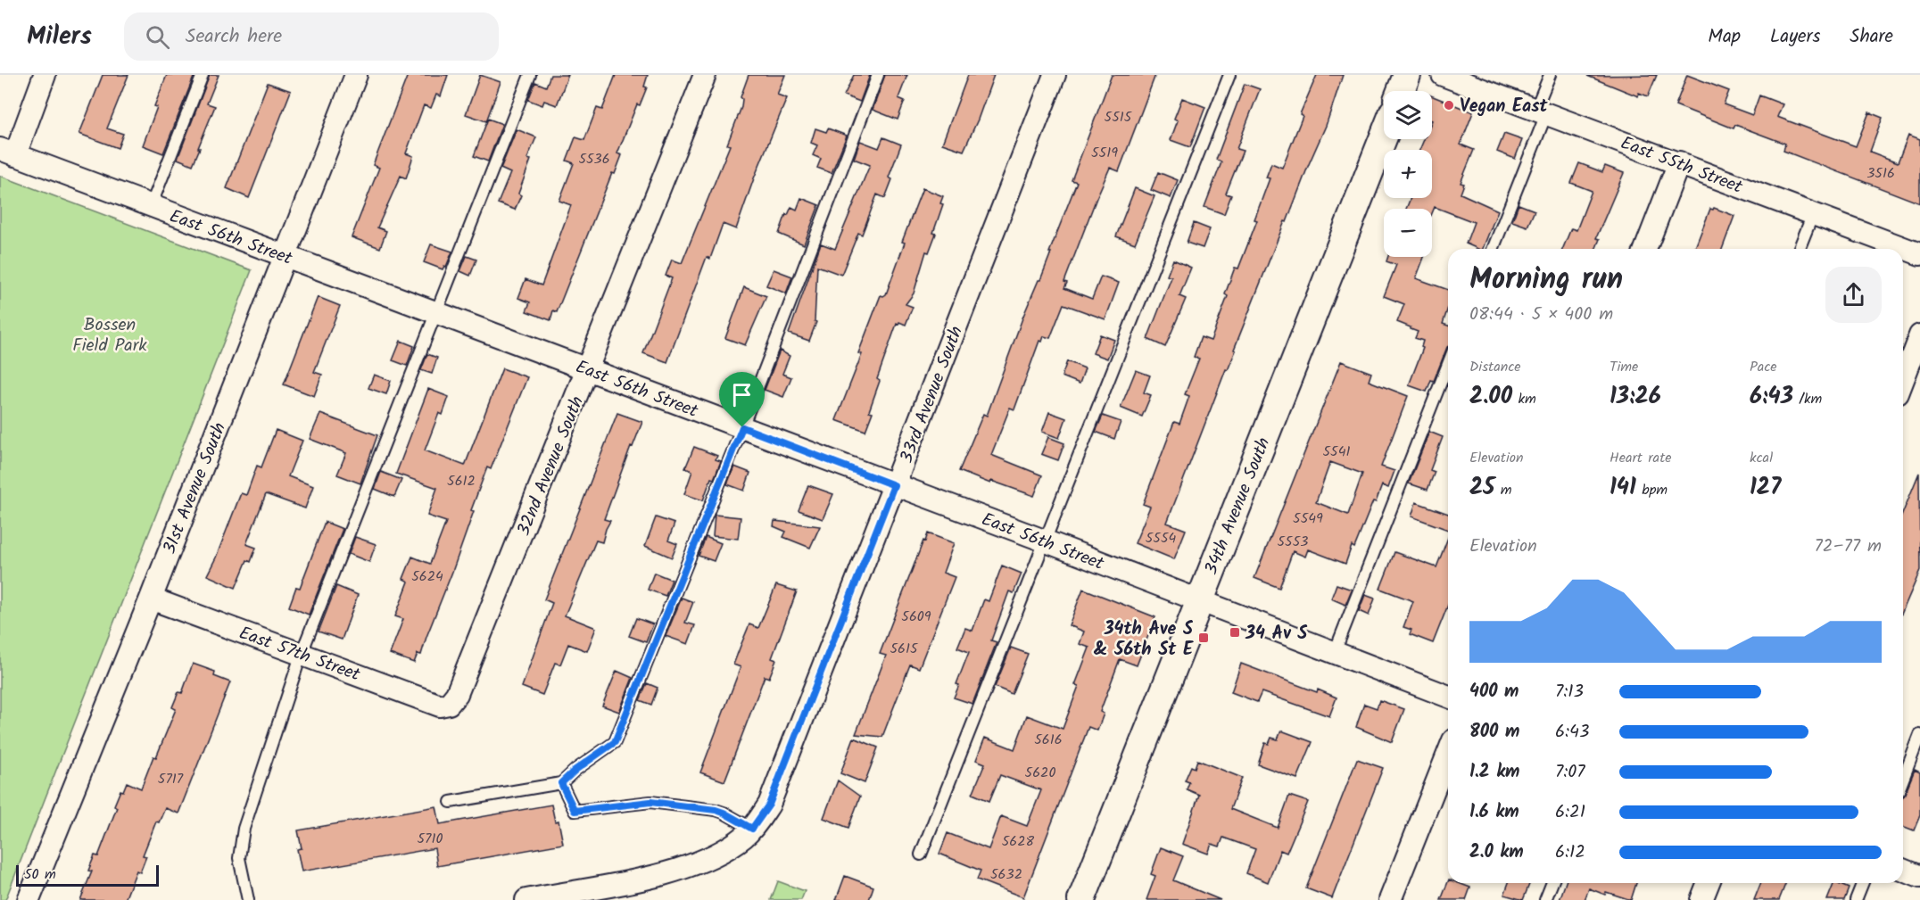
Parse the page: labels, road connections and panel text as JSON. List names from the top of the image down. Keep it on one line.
{"streets":{"street":["East 55th Street","East 56th Street","33rd Avenue South","32nd Avenue South","31st Avenue South","34th Avenue South","East 57th Street"]},"crossings":[["East 56th Street","33rd Avenue South"],["East 56th Street","32nd Avenue South"],["East 56th Street","31st Avenue South"],["East 56th Street","34th Avenue South"],["32nd Avenue South","East 57th Street"],["31st Avenue South","East 57th Street"]],"parks":["Bossen Field Park"],"places":{"other":["Vegan East"],"transit":["34 Av S","34th Ave S & 56th St E"]},"house_numbers":["5515","5519","5536","3516","5541","5612","5549","5554","5553","5624","5609","5615","5616","5620","5717","5710","5628","5632"],"scale_bar":"50 m","page":{"header":"Milers","search":"Search here","nav":["Map","Layers","Share"],"map_buttons":["+","−"],"heading":["Morning run","08:44 · 5 × 400 m"],"stats":[["Distance","2.00 km"],["Time","13:26"],["Pace","6:43 /km"],["Elevation","25 m"],["Heart rate","141 bpm"],["kcal","127"]],"chart":["Elevation","72–77 m"],"list":[{"name":"400 m","note":"7:13"},{"name":"800 m","note":"6:43"},{"name":"1.2 km","note":"7:07"},{"name":"1.6 km","note":"6:21"},{"name":"2.0 km","note":"6:12"}],"scale":"50 m"}}
